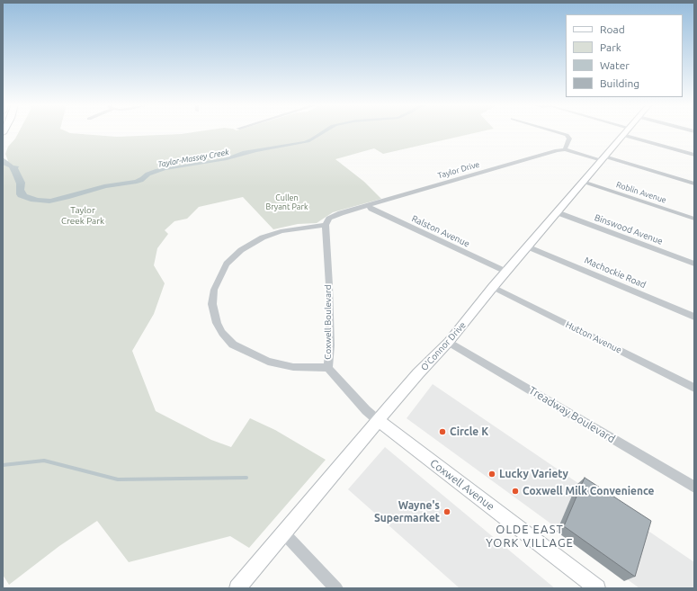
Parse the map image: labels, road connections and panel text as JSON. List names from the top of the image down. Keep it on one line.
{"streets":{"main road":["O'Connor Drive","Coxwell Avenue"],"street":["Taylor Drive","Roblin Avenue","Binswood Avenue","Ralston Avenue","Machockie Road","Coxwell Boulevard","Hutton Avenue","Treadway Boulevard"]},"crossings":[["Taylor Drive","Ralston Avenue"],["Taylor Drive","Coxwell Boulevard"],["Taylor Drive","O'Connor Drive"],["Roblin Avenue","O'Connor Drive"],["Binswood Avenue","O'Connor Drive"],["Ralston Avenue","O'Connor Drive"],["Machockie Road","O'Connor Drive"],["Coxwell Boulevard","O'Connor Drive"],["Coxwell Boulevard","Coxwell Avenue"],["Hutton Avenue","O'Connor Drive"],["O'Connor Drive","Treadway Boulevard"],["O'Connor Drive","Coxwell Avenue"]],"districts":["OLDE EAST YORK VILLAGE"],"water":["Taylor-Massey Creek"],"parks":["Cullen Bryant Park","Taylor Creek Park"],"places":["Circle K","Lucky Variety","Coxwell Milk Convenience","Wayne's Supermarket"],"legend":["Road","Park","Water","Building"]}
